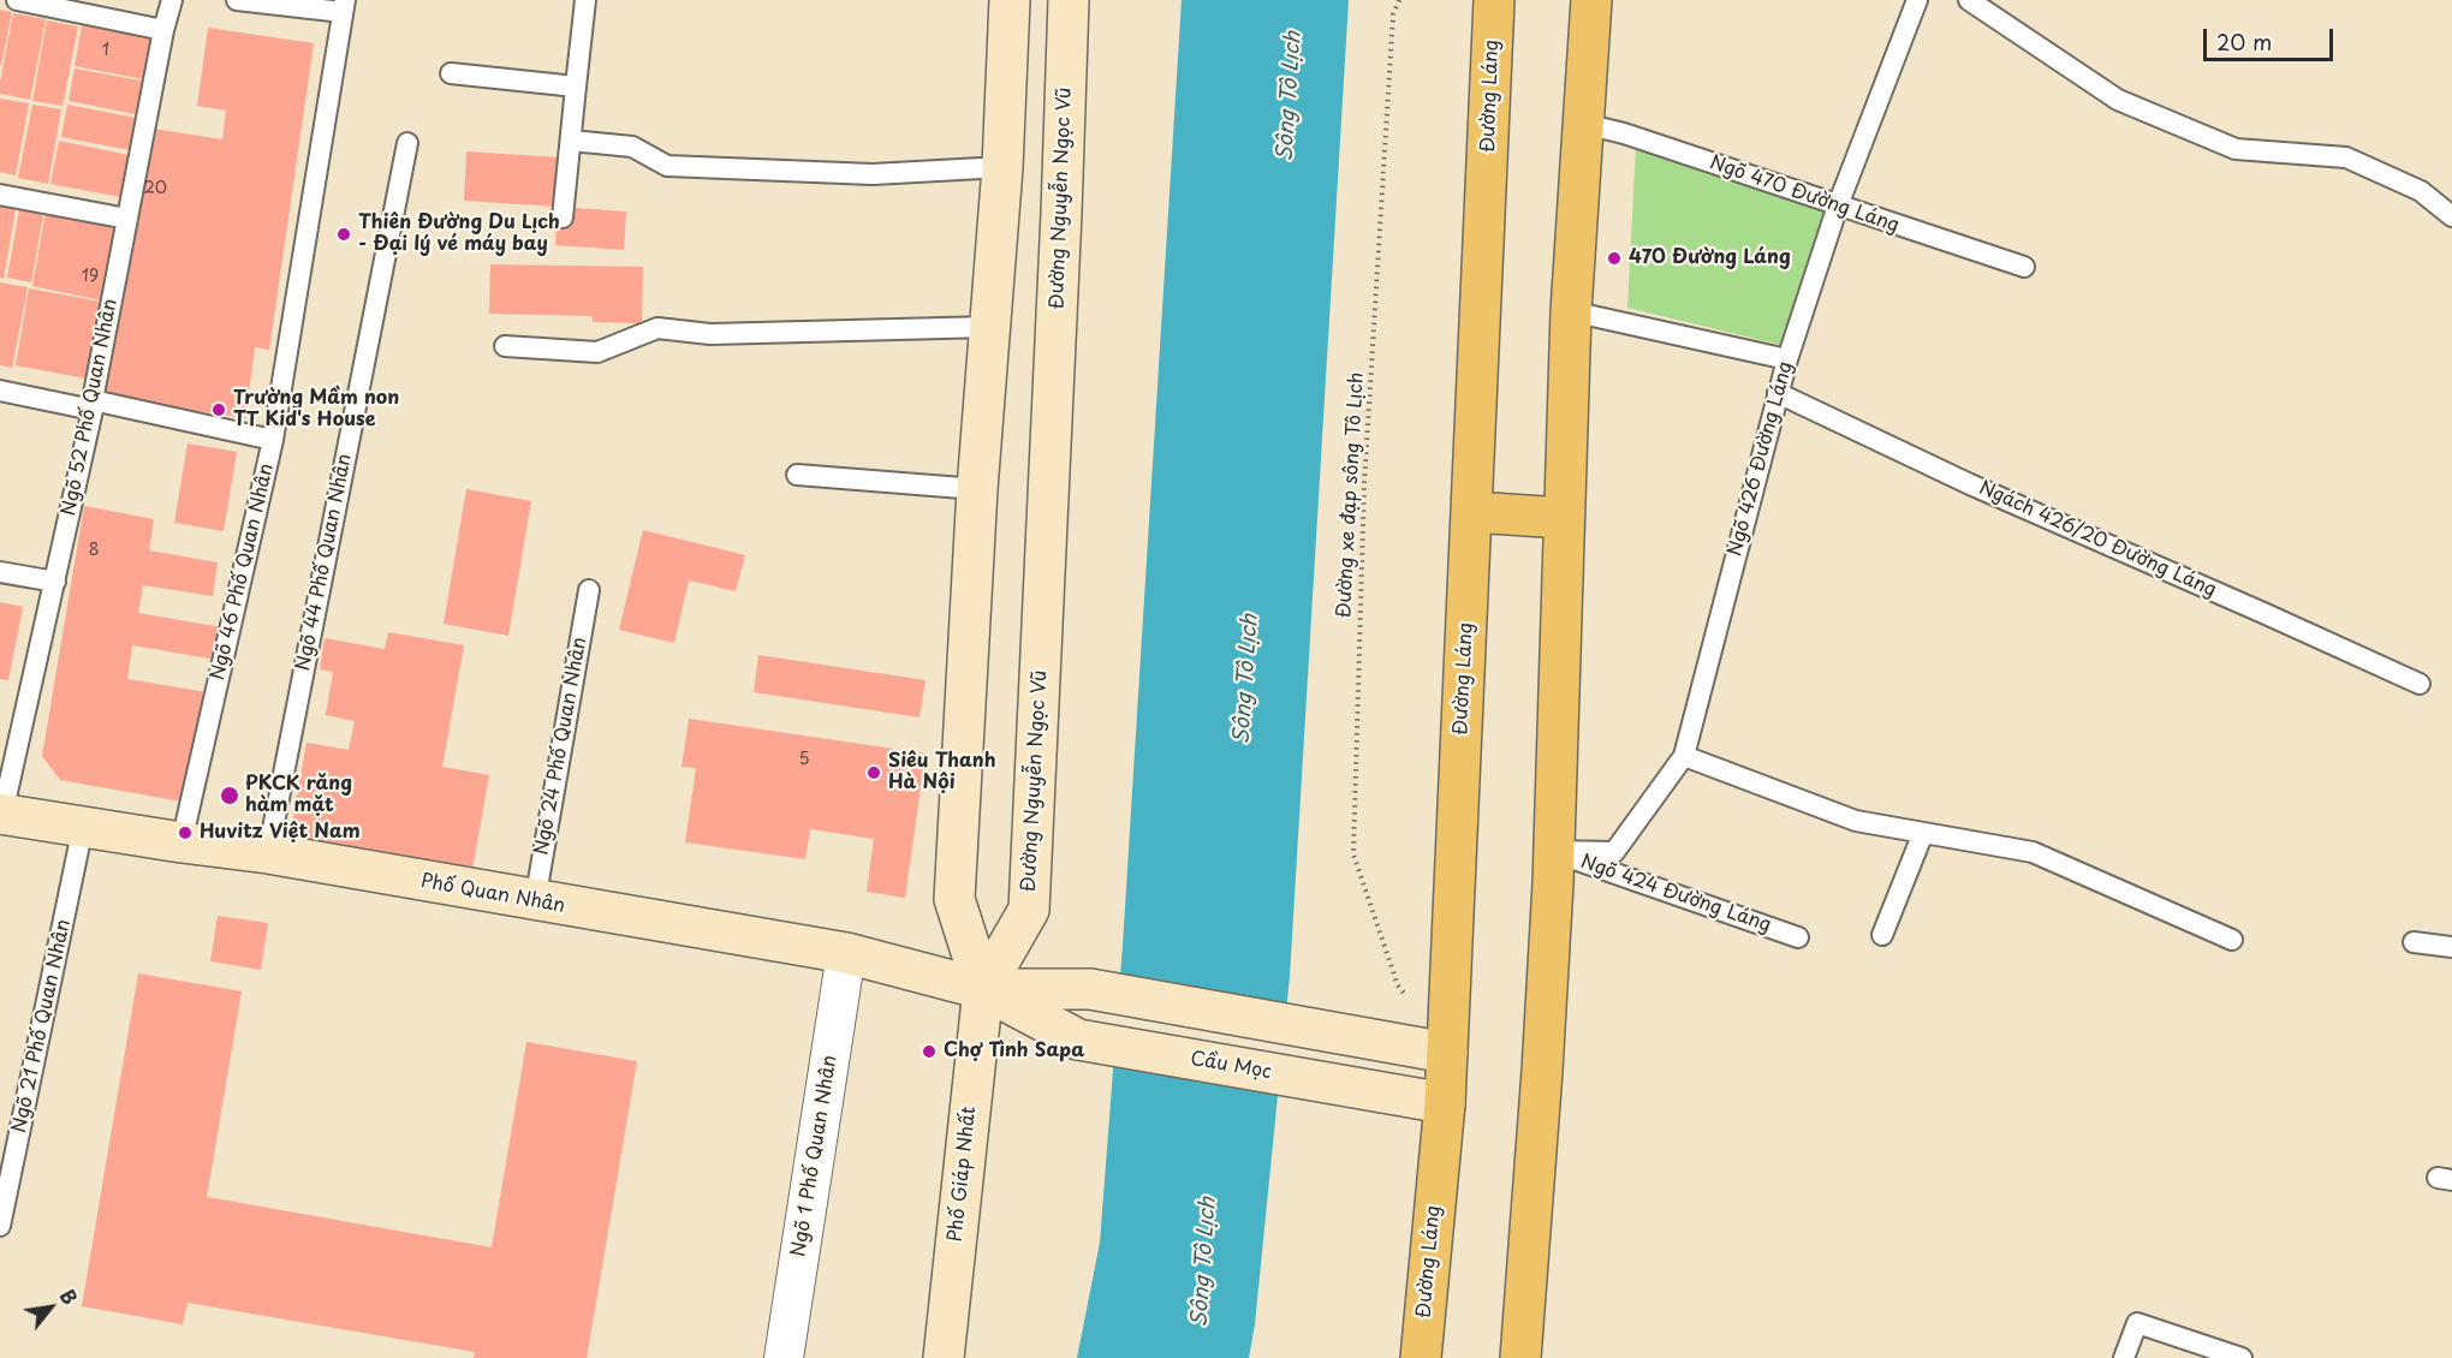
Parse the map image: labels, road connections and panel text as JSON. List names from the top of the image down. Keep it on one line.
{"streets":{"main road":["Đường Láng","Đường Nguyễn Ngọc Vũ","Phố Quan Nhân","Cầu Mọc","Phố Giáp Nhất"],"street":["Ngõ 1 Phố Quan Nhân"],"lane":["Ngõ 470 Đường Láng","Ngõ 52 Phố Quan Nhân","Ngõ 426 Đường Láng","Ngách 426/20 Đường Láng","Ngõ 44 Phố Quan Nhân","Ngõ 46 Phố Quan Nhân","Ngõ 24 Phố Quan Nhân","Ngõ 424 Đường Láng","Ngõ 21 Phố Quan Nhân"],"path":["Đường xe đạp sông Tô Lịch"]},"crossings":[["Đường Láng","Phố Quan Nhân"],["Đường Láng","Cầu Mọc"],["Ngõ 470 Đường Láng","Ngõ 426 Đường Láng"],["Đường Nguyễn Ngọc Vũ","Phố Quan Nhân"],["Đường Nguyễn Ngọc Vũ","Phố Giáp Nhất"],["Ngõ 52 Phố Quan Nhân","Phố Quan Nhân"],["Ngõ 426 Đường Láng","Ngách 426/20 Đường Láng"],["Ngõ 426 Đường Láng","Ngõ 424 Đường Láng"],["Ngõ 44 Phố Quan Nhân","Phố Quan Nhân"],["Ngõ 46 Phố Quan Nhân","Phố Quan Nhân"],["Ngõ 24 Phố Quan Nhân","Phố Quan Nhân"],["Phố Quan Nhân","Ngõ 21 Phố Quan Nhân"],["Phố Quan Nhân","Cầu Mọc"],["Phố Quan Nhân","Ngõ 1 Phố Quan Nhân"],["Phố Quan Nhân","Phố Giáp Nhất"]],"water":["Sông Tô Lịch"],"places":["Thiên Đường Du Lịch - Đại lý vé máy bay","470 Đường Láng","Trường Mầm non TT Kid's House","Siêu Thanh Hà Nội","PKCK răng hàm mặt","Huvitz Việt Nam","Chợ Tình Sapa"],"house_numbers":["1","20","19","8","5"],"scale_bar":"20 m","north":"top right"}
